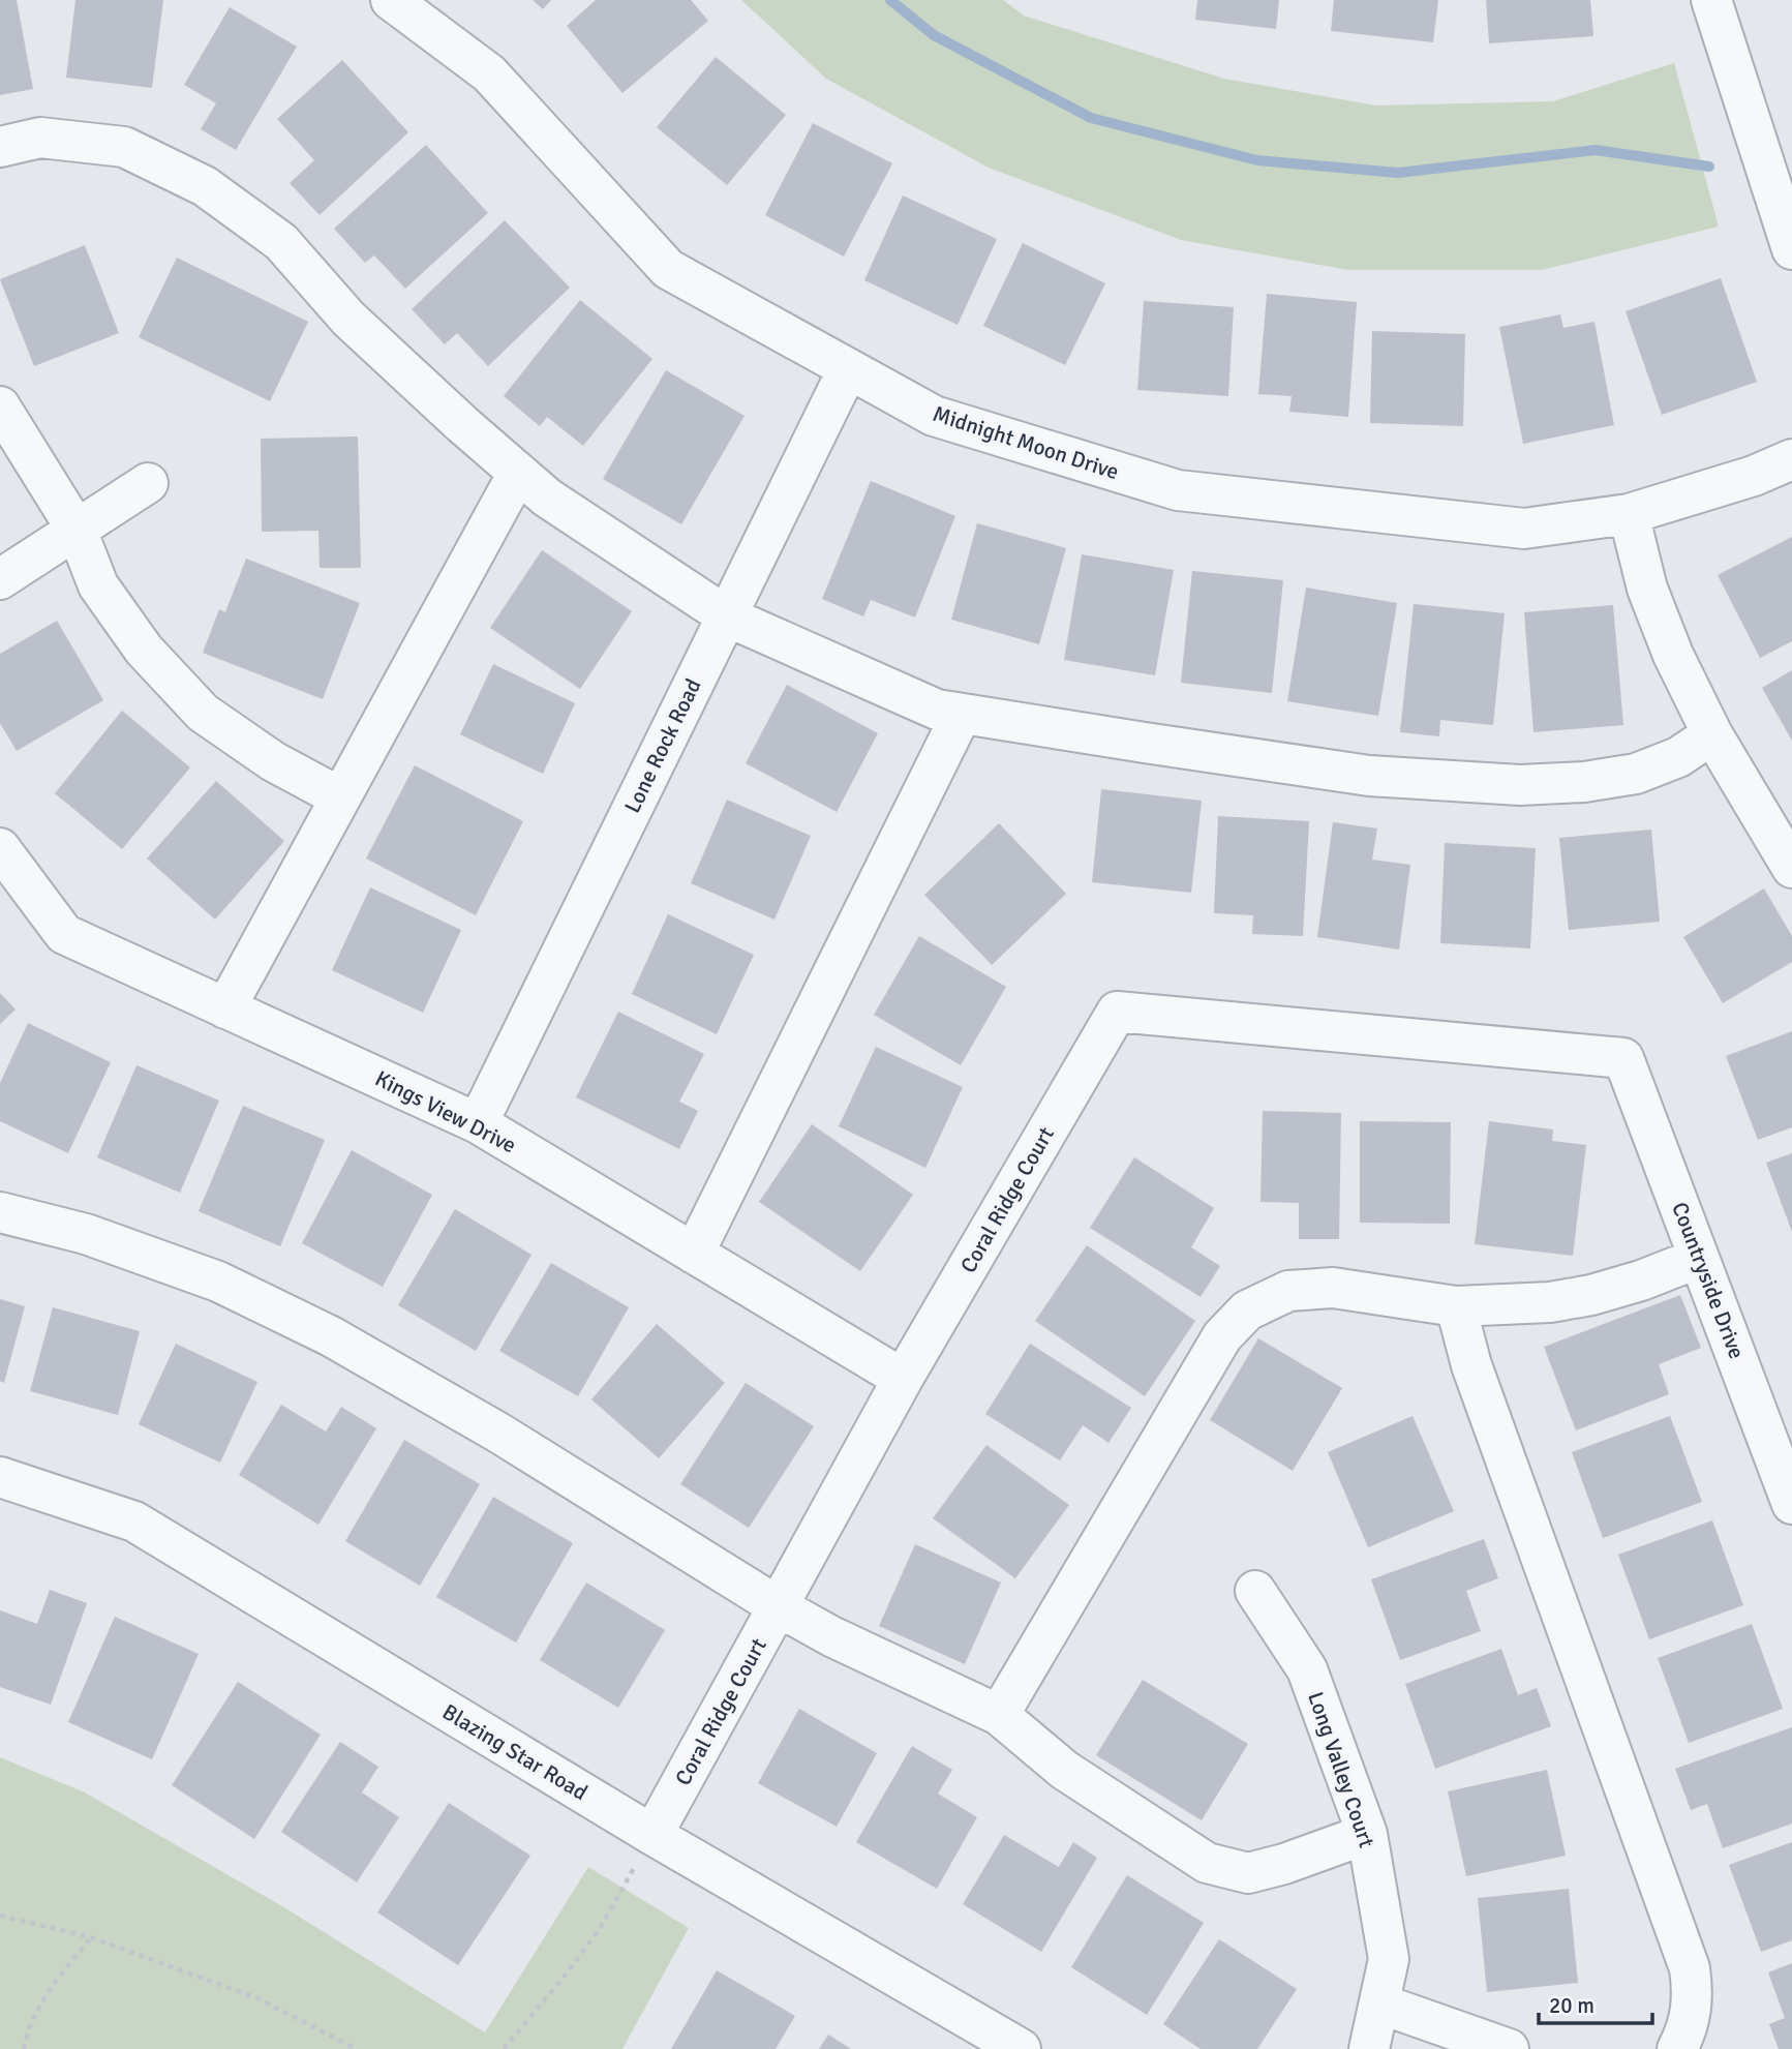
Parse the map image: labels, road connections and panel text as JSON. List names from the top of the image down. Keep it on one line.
{"streets":{"street":["Midnight Moon Drive","Lone Rock Road","Kings View Drive","Coral Ridge Court","Countryside Drive","Blazing Star Road","Long Valley Court"]},"crossings":[["Midnight Moon Drive","Lone Rock Road"],["Lone Rock Road","Kings View Drive"],["Kings View Drive","Coral Ridge Court"],["Coral Ridge Court","Countryside Drive"],["Coral Ridge Court","Blazing Star Road"]],"scale_bar":"20 m"}
